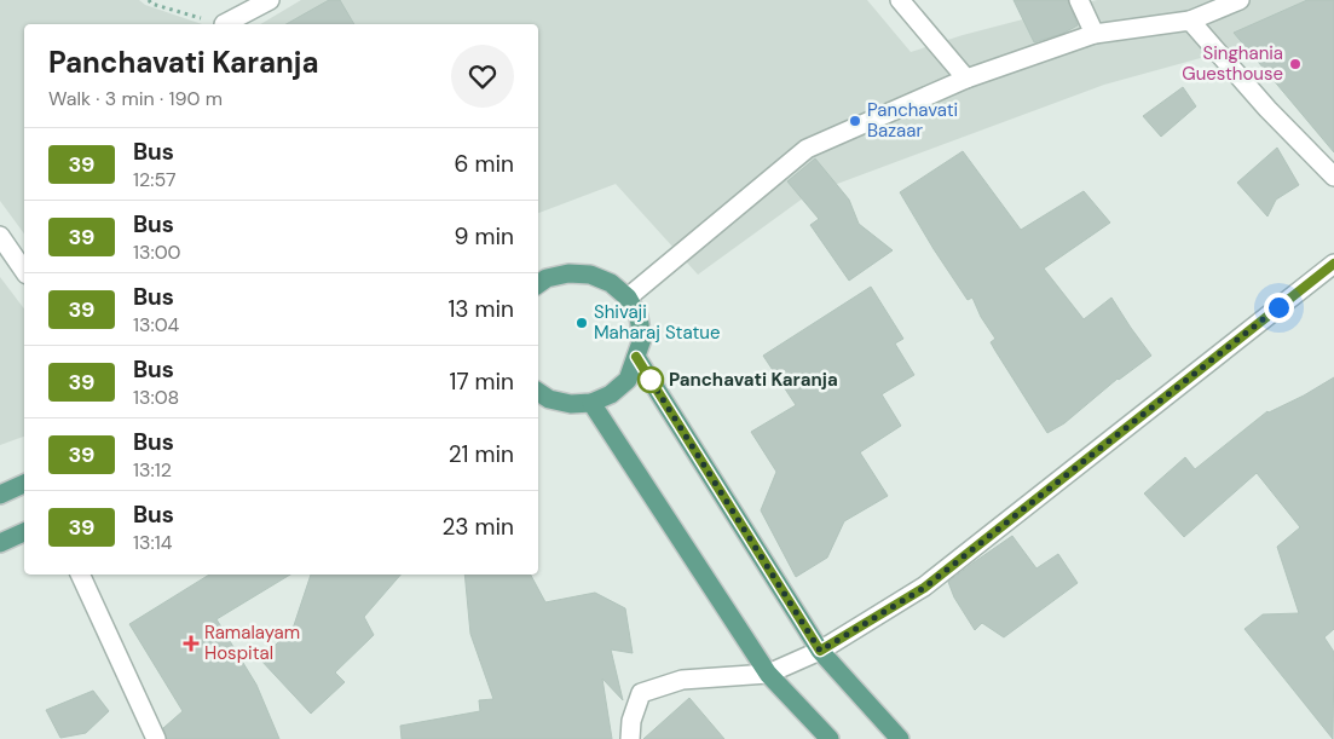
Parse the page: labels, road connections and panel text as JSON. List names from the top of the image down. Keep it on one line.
{"places":{"other":["Singhania Guesthouse","Panchavati Bazaar","Shivaji Maharaj Statue","Panchavati Karanja"],"health":["Ramalayam Hospital"]},"lines":["bus line 39"],"page":{"heading":["Panchavati Karanja","Walk · 3 min · 190 m"],"list":[{"mark":"39","name":"Bus","note":"12:57","value":"6 min"},{"mark":"39","name":"Bus","note":"13:00","value":"9 min"},{"mark":"39","name":"Bus","note":"13:04","value":"13 min"},{"mark":"39","name":"Bus","note":"13:08","value":"17 min"},{"mark":"39","name":"Bus","note":"13:12","value":"21 min"},{"mark":"39","name":"Bus","note":"13:14","value":"23 min"}]}}
